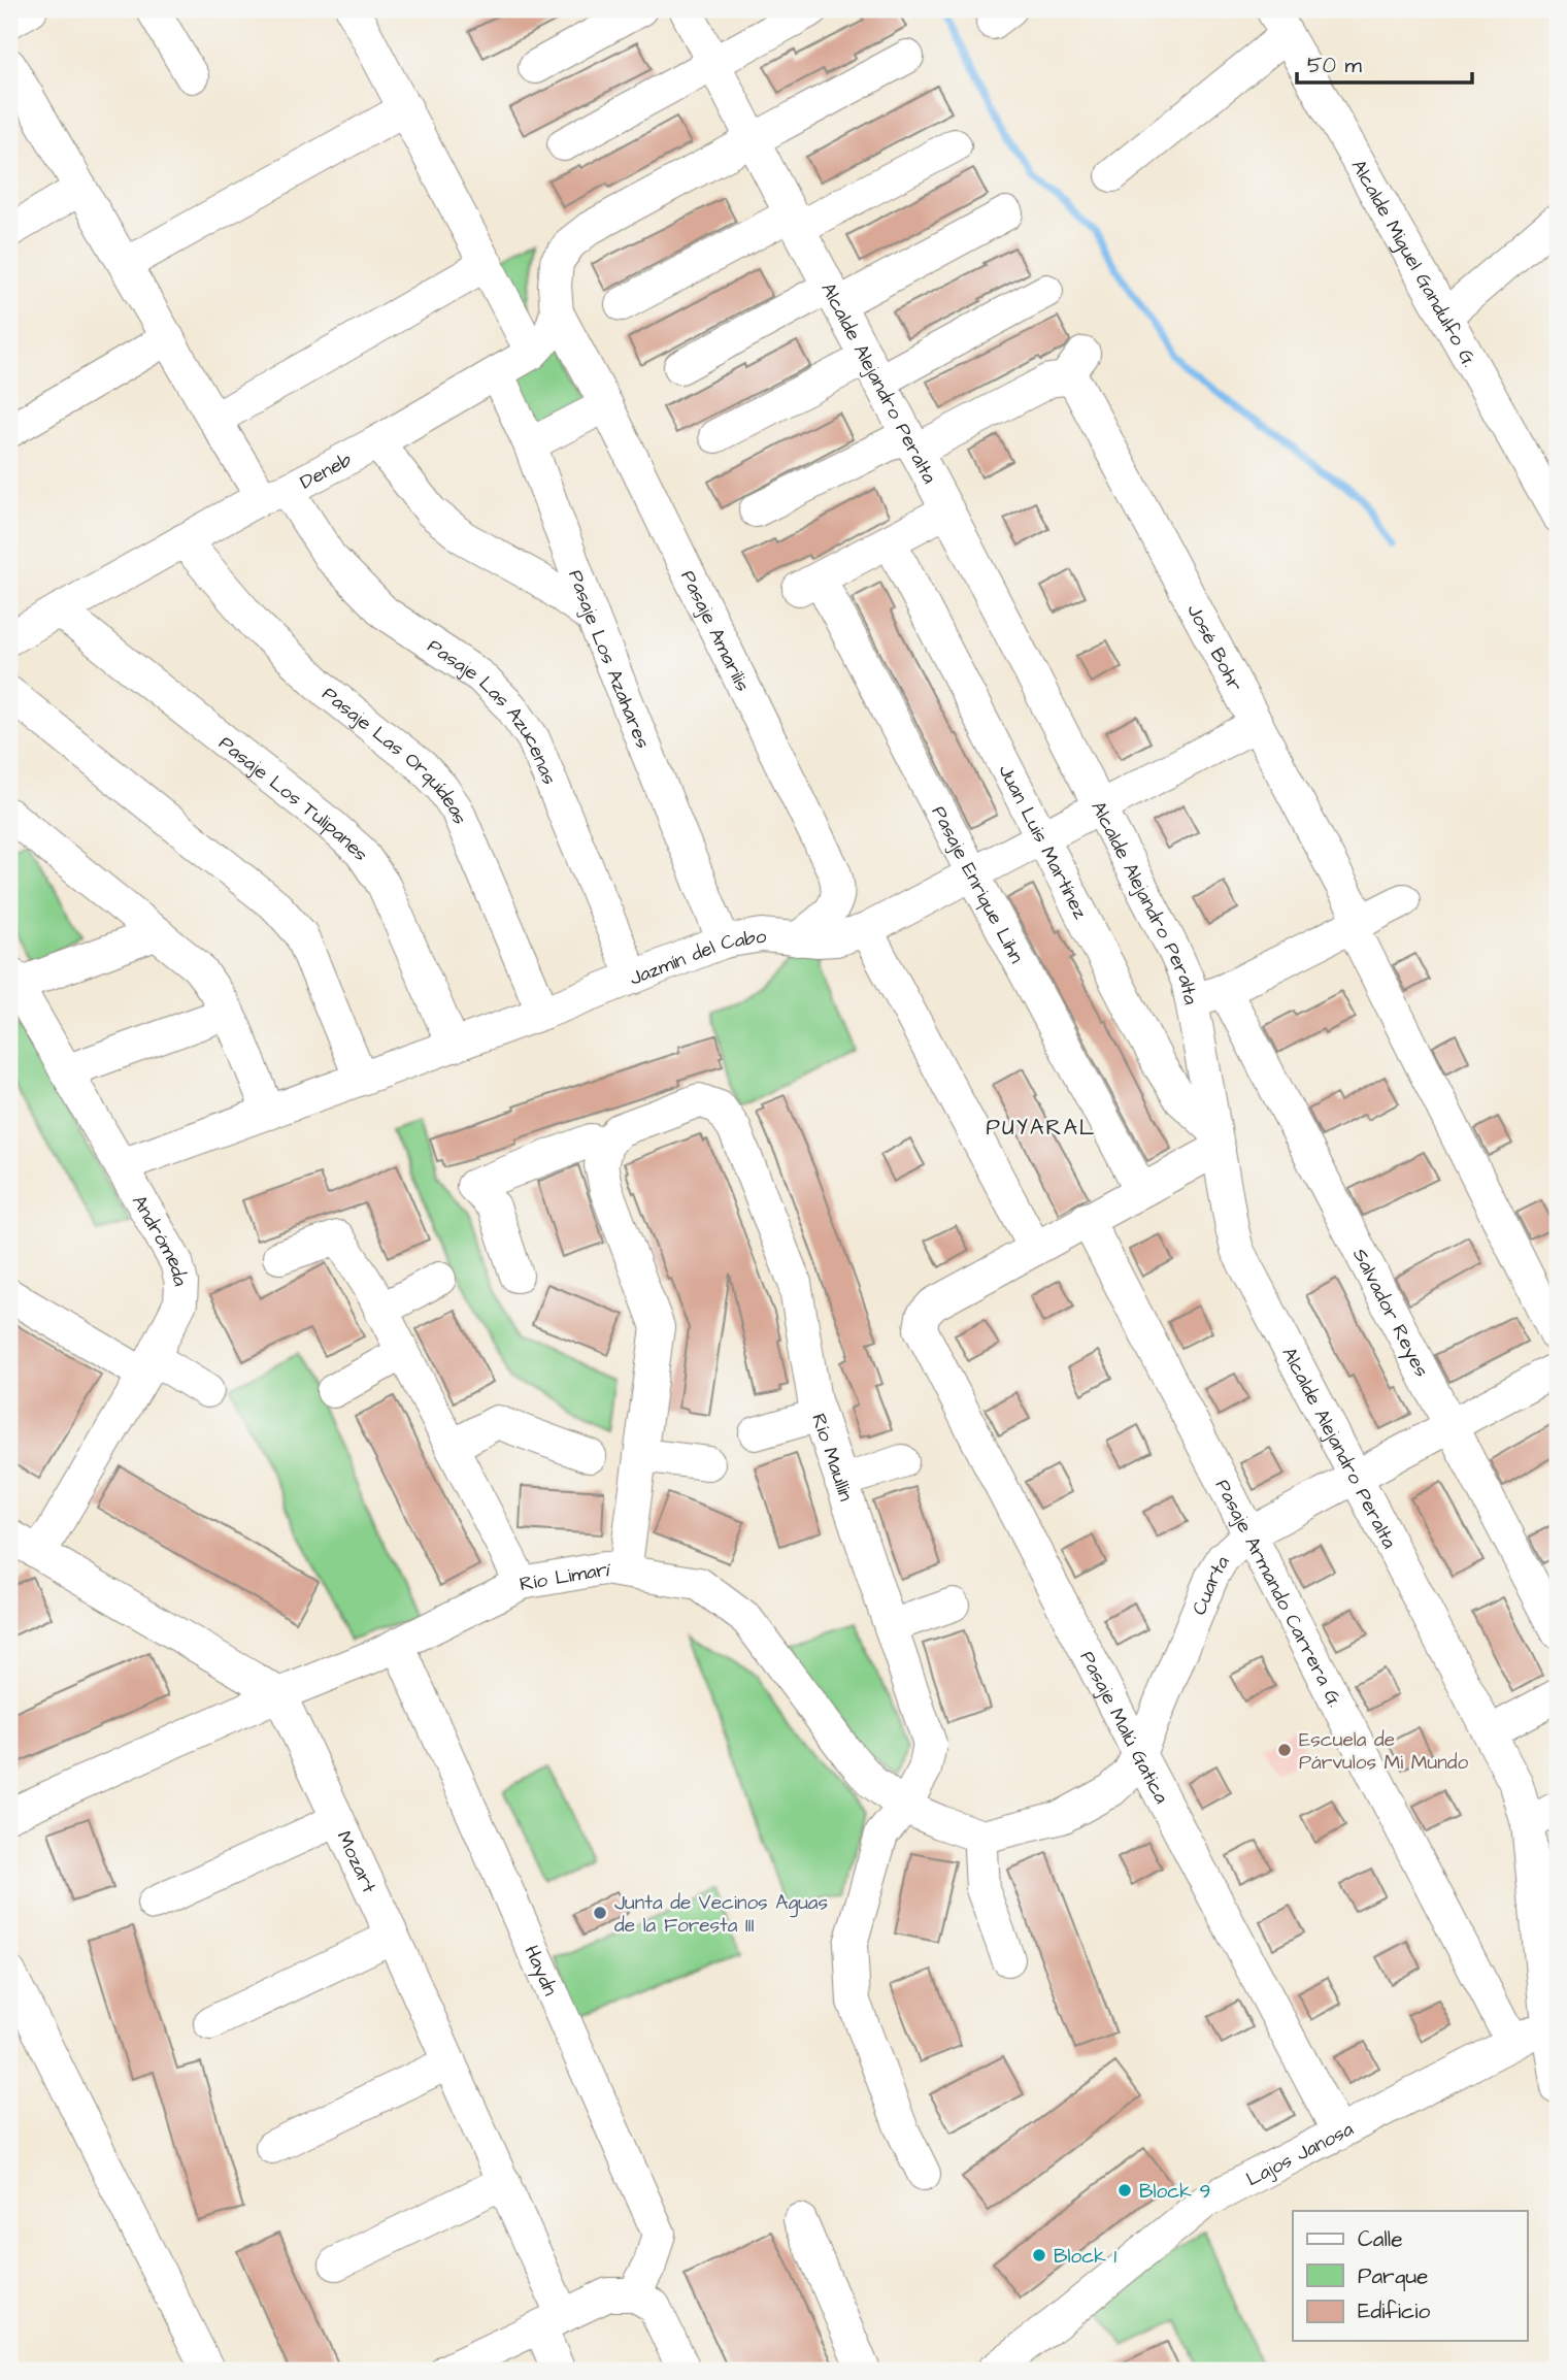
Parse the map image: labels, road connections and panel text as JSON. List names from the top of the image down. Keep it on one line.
{"streets":{"street":["Alcalde Miguel Gandulfo G.","Alcalde Alejandro Peralta","Deneb","Pasaje Amarilis","José Bohr","Pasaje Los Azahares","Pasaje Las Azucenas","Pasaje Las Orquídeas","Pasaje Los Tulipanes","Juan Luis Martínez","Pasaje Enrique Lihn","Jazmín del Cabo","Andrómeda","Salvador Reyes","Río Maullin","Río Limarí","Cuarta","Pasaje Armando Carrera G.","Pasaje Malú Gatica","Mozart","Haydn","Lajos Janosa"]},"crossings":[["Alcalde Alejandro Peralta","Deneb"],["Alcalde Alejandro Peralta","José Bohr"],["Alcalde Alejandro Peralta","Juan Luis Martínez"],["Alcalde Alejandro Peralta","Jazmín del Cabo"],["Alcalde Alejandro Peralta","Cuarta"],["Alcalde Alejandro Peralta","Lajos Janosa"],["Deneb","Pasaje Amarilis"],["Deneb","Pasaje Los Azahares"],["Deneb","Pasaje Las Azucenas"],["Deneb","Pasaje Las Orquídeas"],["Deneb","Pasaje Los Tulipanes"],["Pasaje Amarilis","Jazmín del Cabo"],["José Bohr","Jazmín del Cabo"],["Pasaje Los Azahares","Jazmín del Cabo"],["Pasaje Las Azucenas","Jazmín del Cabo"],["Pasaje Las Orquídeas","Jazmín del Cabo"],["Pasaje Los Tulipanes","Jazmín del Cabo"],["Juan Luis Martínez","Pasaje Enrique Lihn"],["Juan Luis Martínez","Jazmín del Cabo"],["Pasaje Enrique Lihn","Jazmín del Cabo"],["Jazmín del Cabo","Andrómeda"],["Salvador Reyes","Cuarta"],["Río Maullin","Río Limarí"],["Río Limarí","Cuarta"],["Río Limarí","Mozart"],["Río Limarí","Haydn"],["Cuarta","Pasaje Armando Carrera G."],["Cuarta","Pasaje Malú Gatica"],["Pasaje Armando Carrera G.","Lajos Janosa"],["Pasaje Malú Gatica","Lajos Janosa"]],"districts":["PUYARAL"],"places":["Escuela de Párvulos Mi Mundo","Junta de Vecinos Aguas de la Foresta III","Block 9","Block 1"],"legend":["Calle","Parque","Edificio"],"scale_bar":"50 m"}
